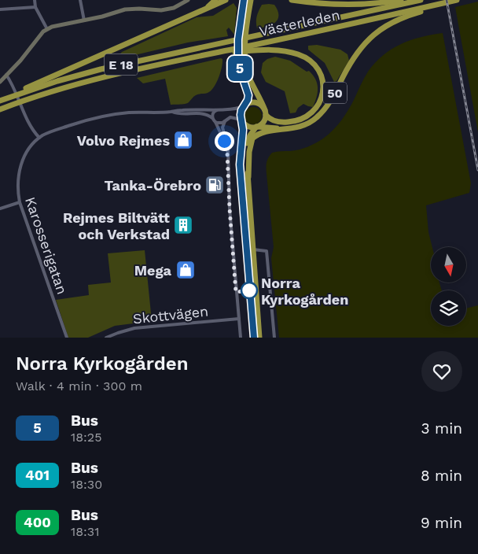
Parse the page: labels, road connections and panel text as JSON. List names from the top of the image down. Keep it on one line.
{"streets":{"highway":["Västerleden","E 18","50"],"street":["Karosserigatan","Skottvägen"]},"crossings":[["Västerleden","E 18"],["Västerleden","50"],["E 18","50"],["E 18","Karosserigatan"],["50","Karosserigatan"]],"places":{"shop":["Volvo Rejmes","Mega"],"fuel station":["Tanka-Örebro"],"building":["Rejmes Biltvätt och Verkstad"],"other":["Norra Kyrkogården"]},"lines":["bus line 5"],"north":"bottom","page":{"on_map":"5","heading":["Norra Kyrkogården","Walk · 4 min · 300 m"],"list":[{"mark":"5","name":"Bus","note":"18:25","value":"3 min"},{"mark":"401","name":"Bus","note":"18:30","value":"8 min"},{"mark":"400","name":"Bus","note":"18:31","value":"9 min"}]}}
